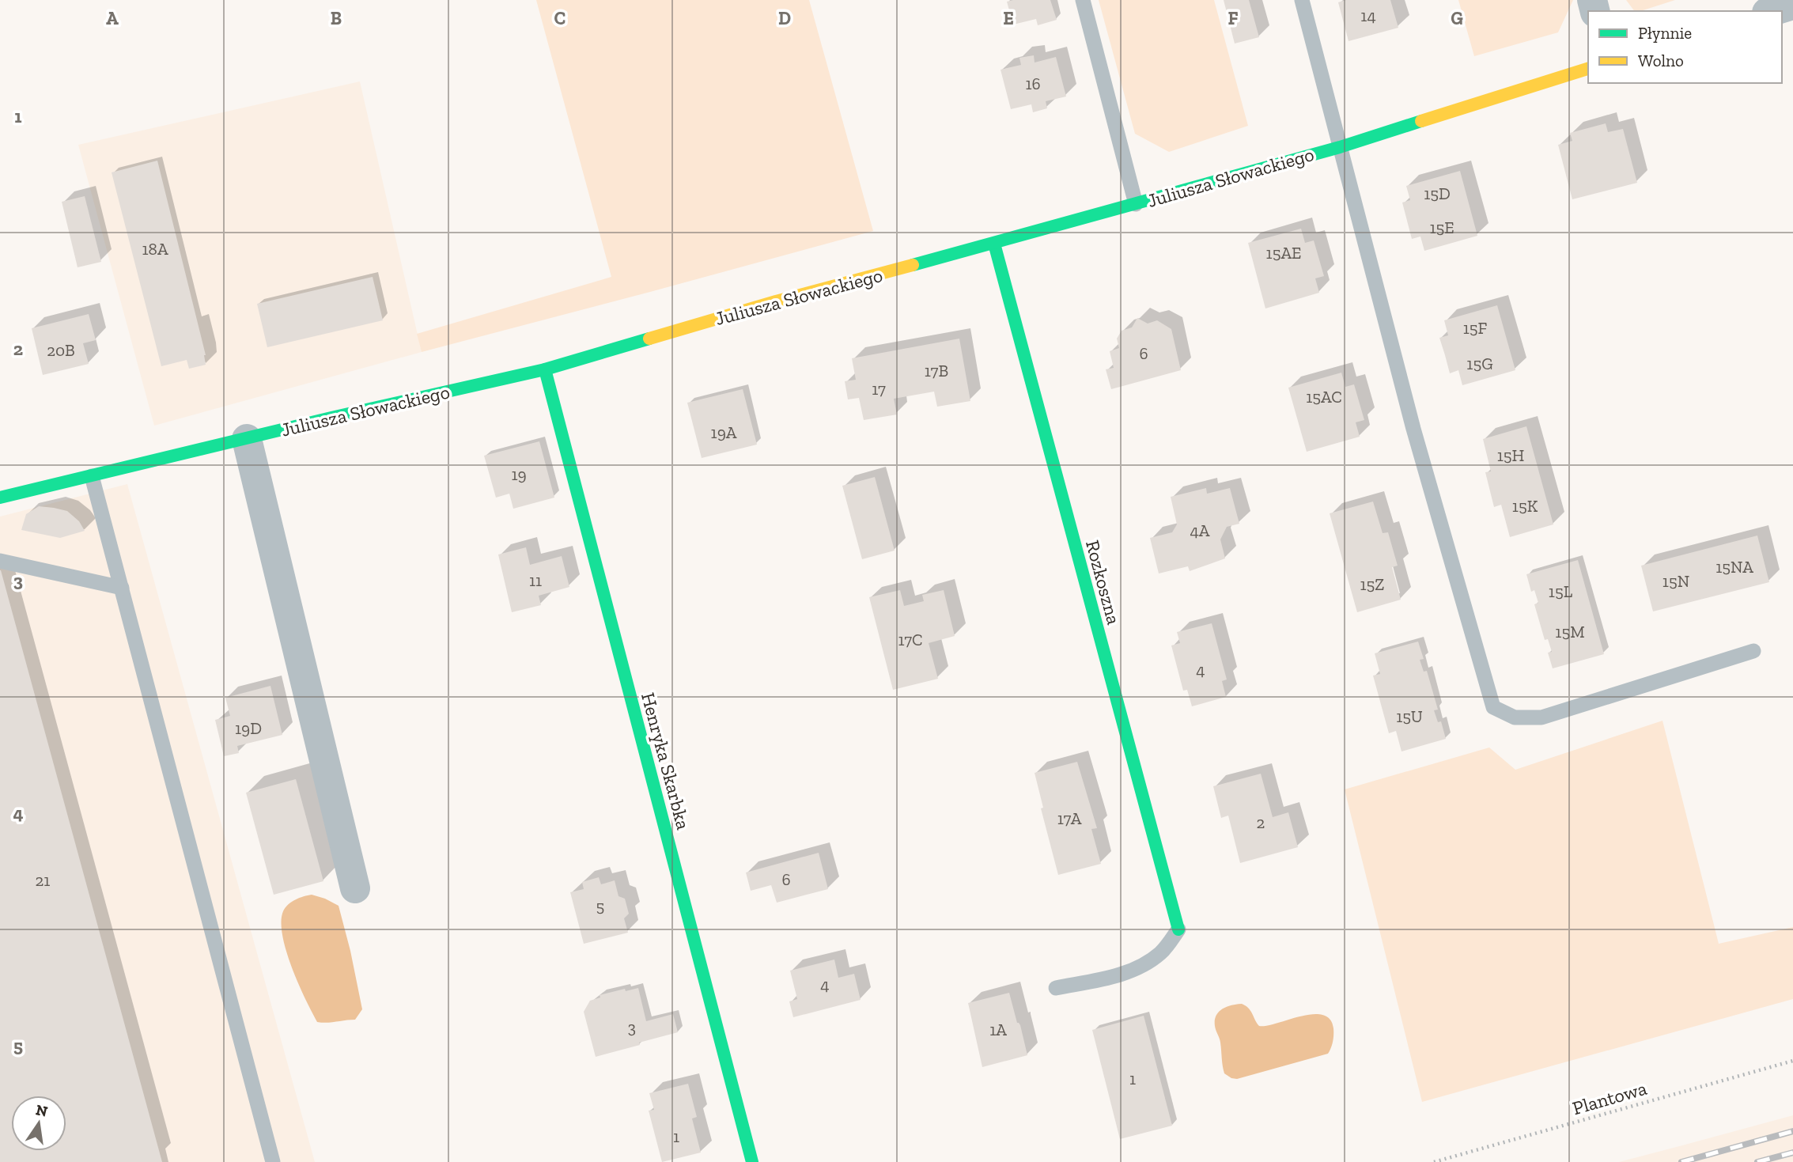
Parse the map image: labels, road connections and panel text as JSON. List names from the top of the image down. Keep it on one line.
{"streets":{"street":["Juliusza Słowackiego","Rozkoszna","Henryka Skarbka"],"path":["Plantowa"]},"crossings":[["Juliusza Słowackiego","Rozkoszna"],["Juliusza Słowackiego","Henryka Skarbka"]],"house_numbers":["14","16","15D","15E","18A","15AE","15F","20B","6","15G","17B","17","15AC","19A","15H","19","15K","4A","15NA","11","15N","15Z","15L","15M","17C","4","15U","19D","17A","2","6","21","5","4","3","1A","1","1"],"legend":["Płynnie","Wolno"],"north":"top","grid":{"columns":["A","B","C","D","E","F","G"],"rows":["1","2","3","4","5"]}}
